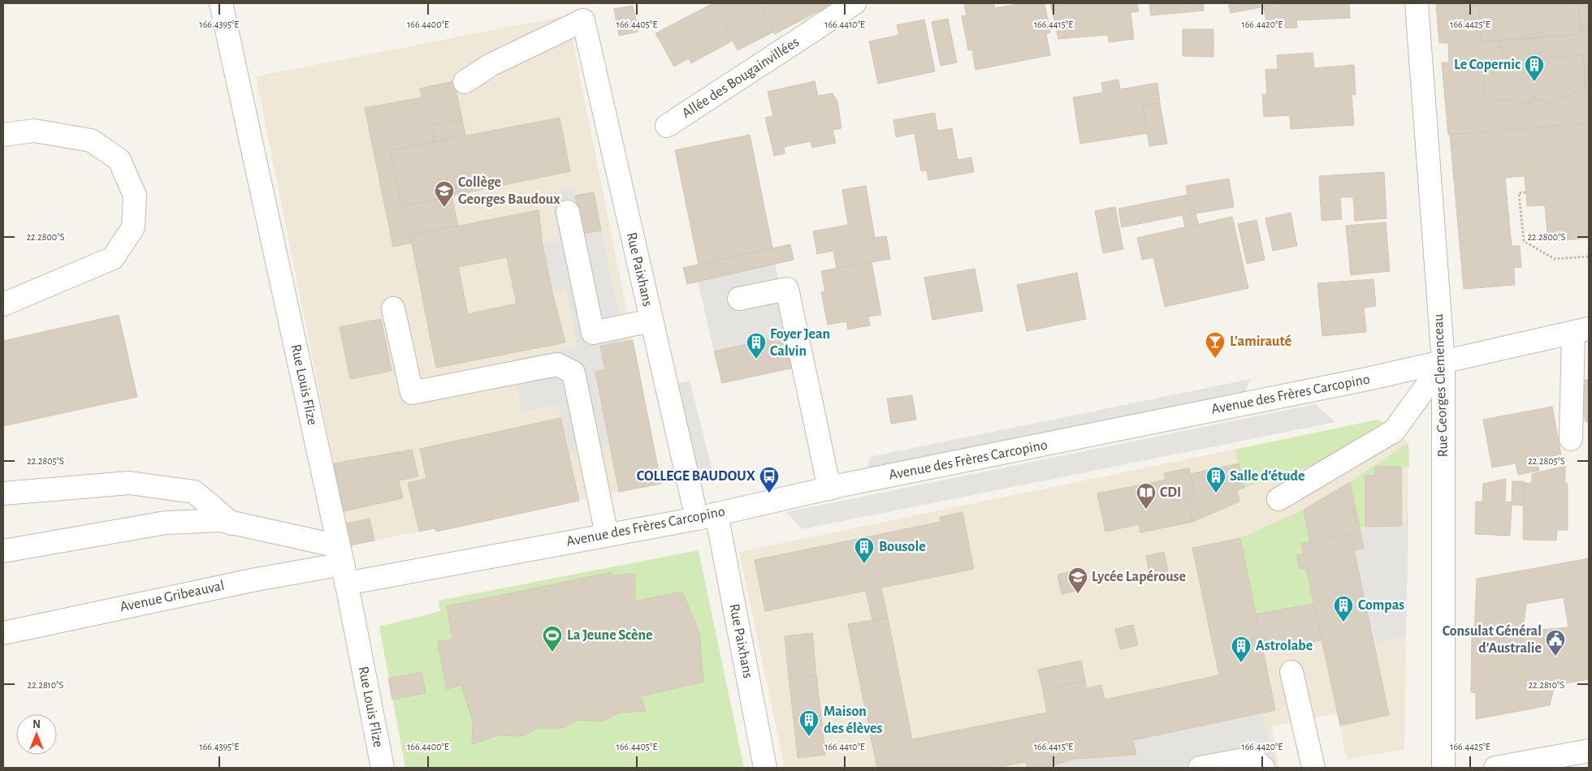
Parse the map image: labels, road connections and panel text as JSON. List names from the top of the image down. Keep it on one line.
{"streets":{"street":["Allée des Bougainvillées","Rue Paixhans","Rue Louis Flize","Rue Georges Clemenceau","Avenue des Frères Carcopino","Avenue Gribeauval"]},"crossings":[["Rue Paixhans","Avenue des Frères Carcopino"],["Rue Louis Flize","Avenue des Frères Carcopino"],["Rue Louis Flize","Avenue Gribeauval"],["Rue Georges Clemenceau","Avenue des Frères Carcopino"],["Avenue des Frères Carcopino","Avenue Gribeauval"]],"places":{"building":["Le Copernic","Foyer Jean Calvin","Salle d'étude","Bousole","Compas","Astrolabe","Maison des élèves"],"school or university":["Collège Georges Baudoux","Lycée Lapérouse"],"bar":["L'amirauté"],"bus stop":["COLLEGE BAUDOUX"],"library":["CDI"],"sports":["La Jeune Scène"],"public building":["Consulat Général d'Australie"]},"north":"top","coordinates":["166.4395°E","166.4400°E","166.4405°E","166.4410°E","166.4415°E","166.4420°E","166.4425°E","22.2800°S","22.2805°S","22.2810°S"]}
